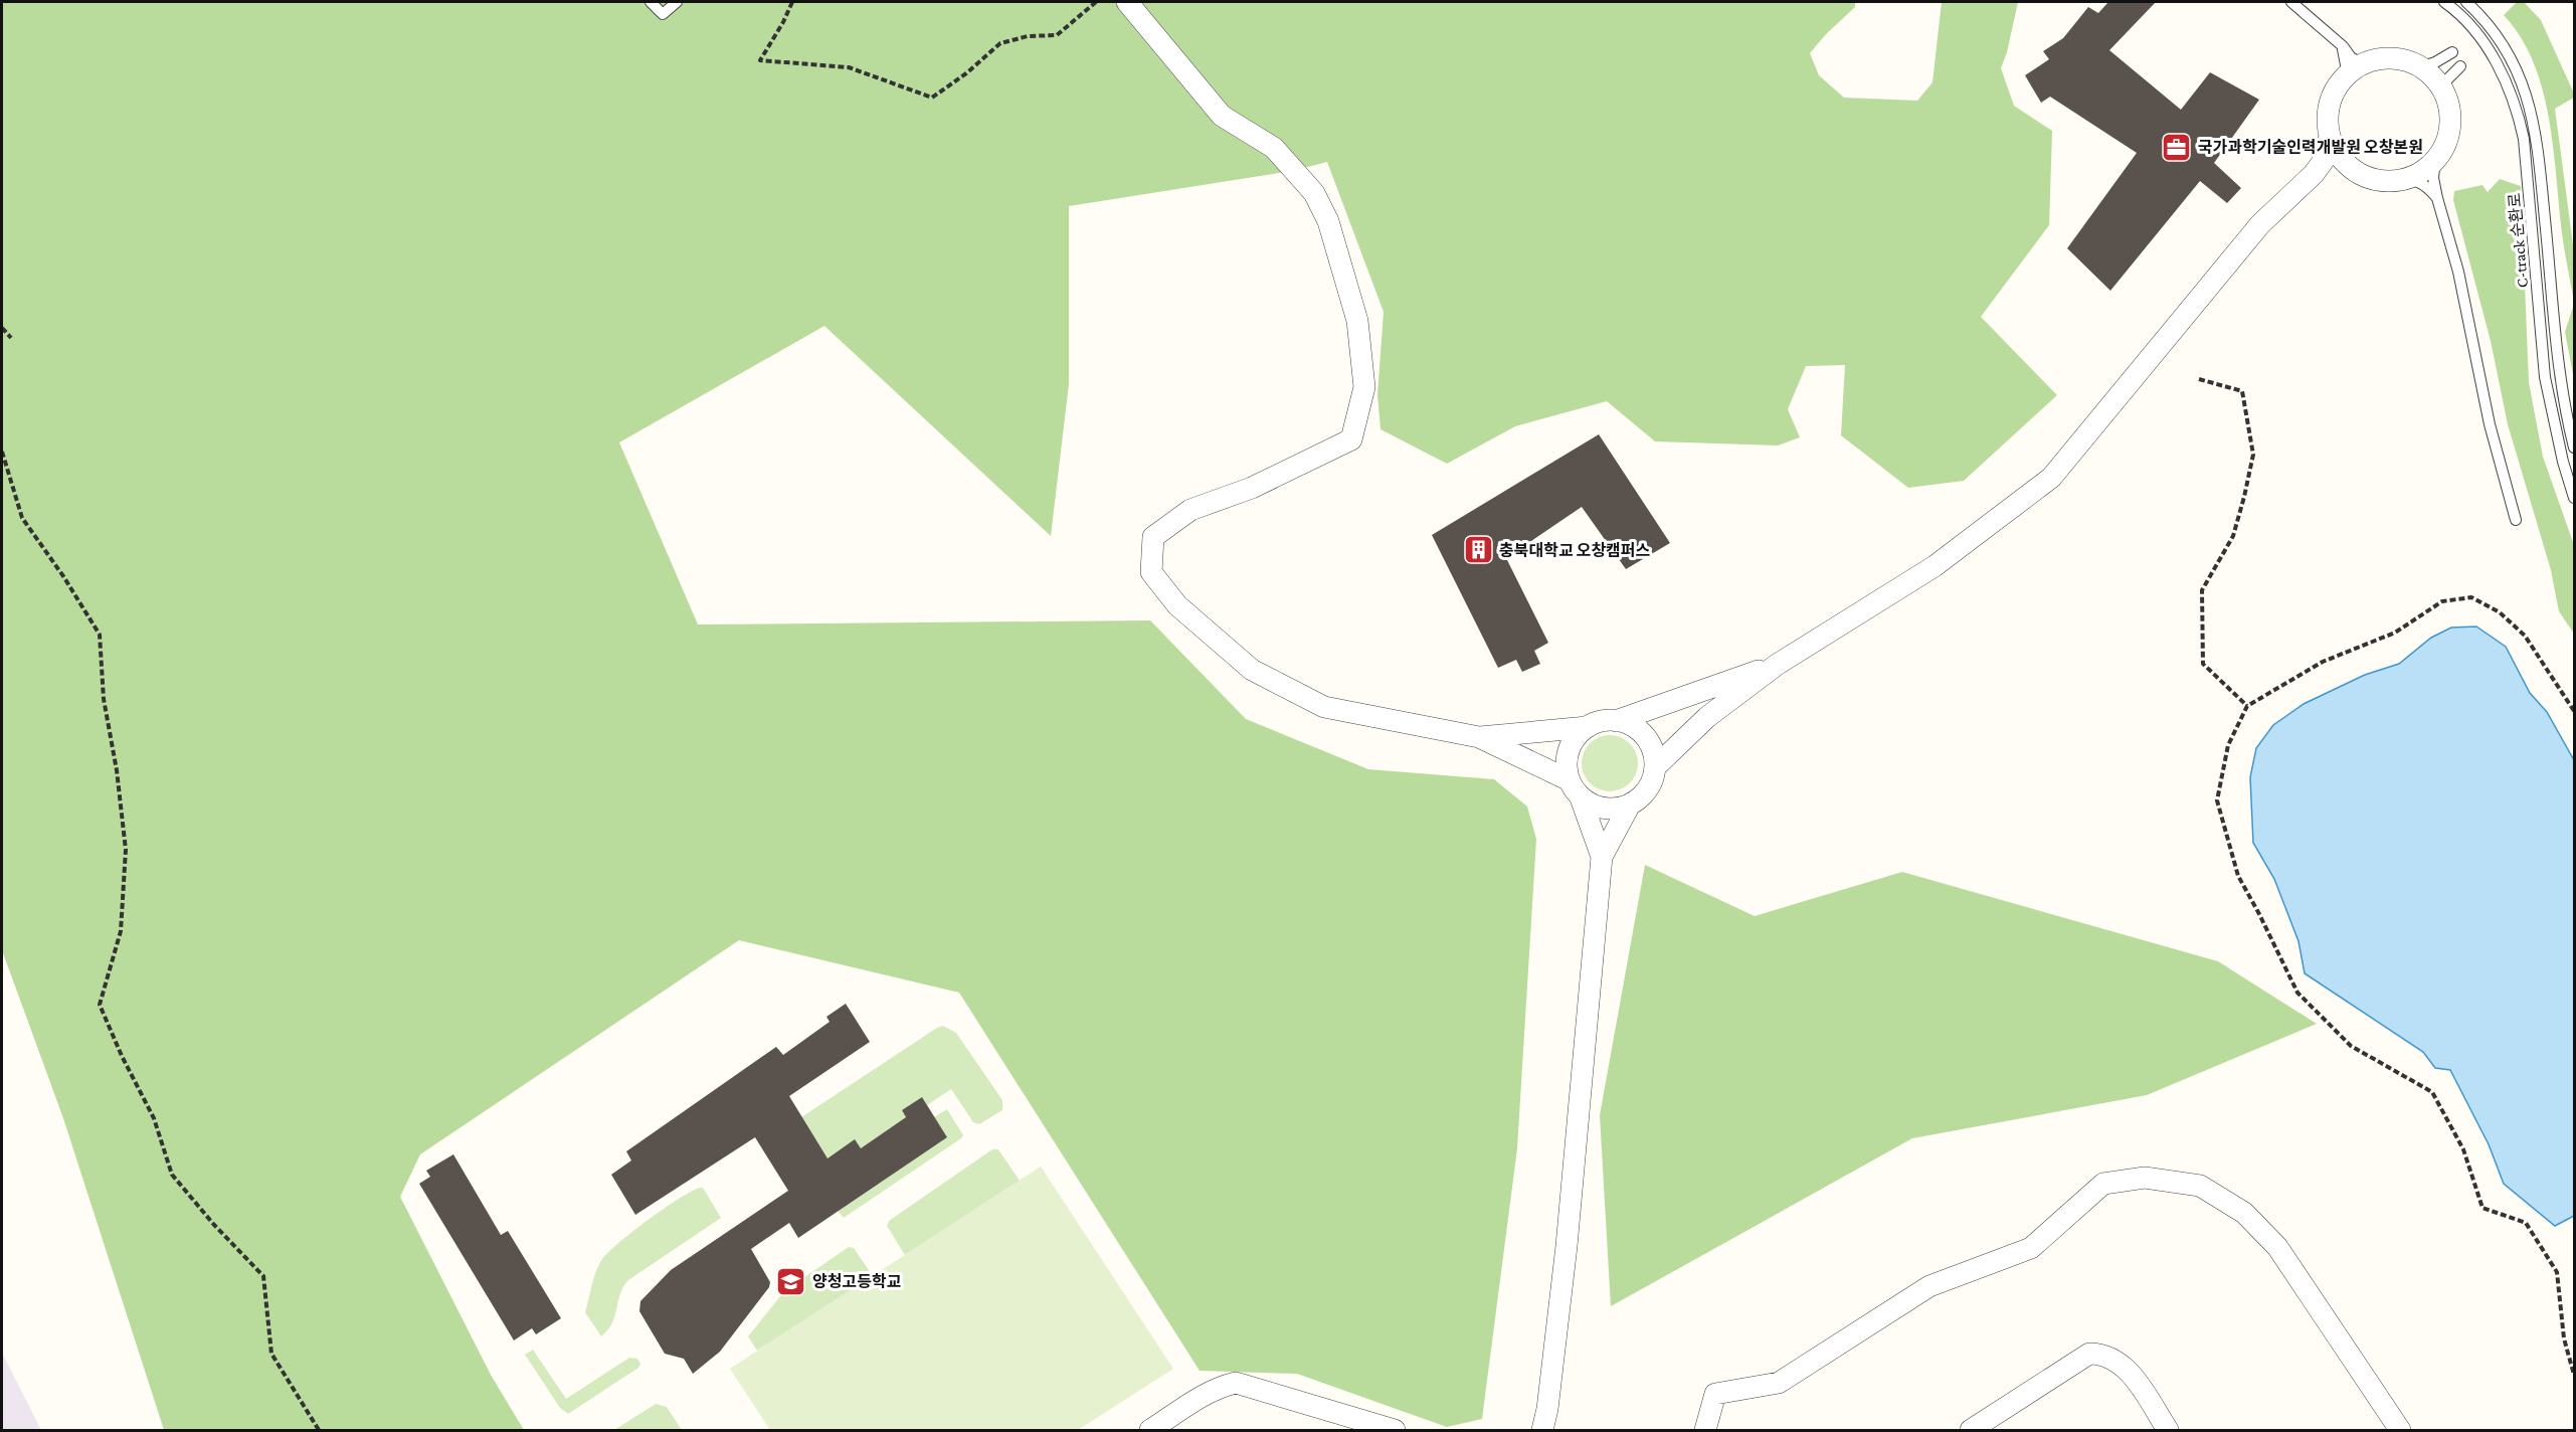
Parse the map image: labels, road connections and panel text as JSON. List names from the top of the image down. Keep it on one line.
{"streets":{"lane":["C-track 순환로"]},"places":{"office":["국가과학기술인력개발원 오창본원"],"building":["충북대학교 오창캠퍼스"],"school or university":["양청고등학교"]}}
